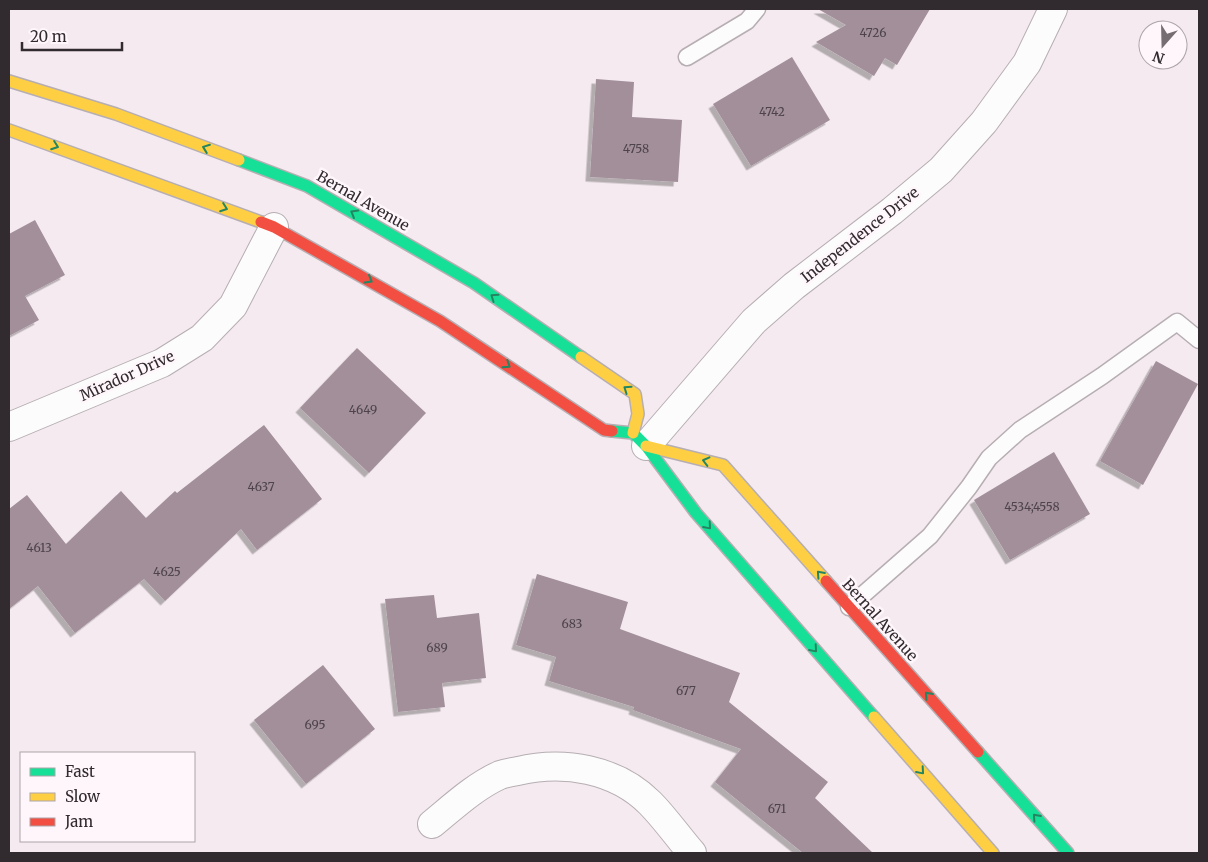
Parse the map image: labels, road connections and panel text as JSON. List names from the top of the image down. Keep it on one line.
{"streets":{"main road":["Bernal Avenue"],"street":["Independence Drive","Mirador Drive"]},"crossings":[["Bernal Avenue","Independence Drive"],["Bernal Avenue","Mirador Drive"]],"house_numbers":["4726","4742","4758","4649","4637","4534;4558","4613","4625","683","689","677","695","671"],"legend":["Fast","Slow","Jam"],"scale_bar":"20 m","north":"bottom"}
